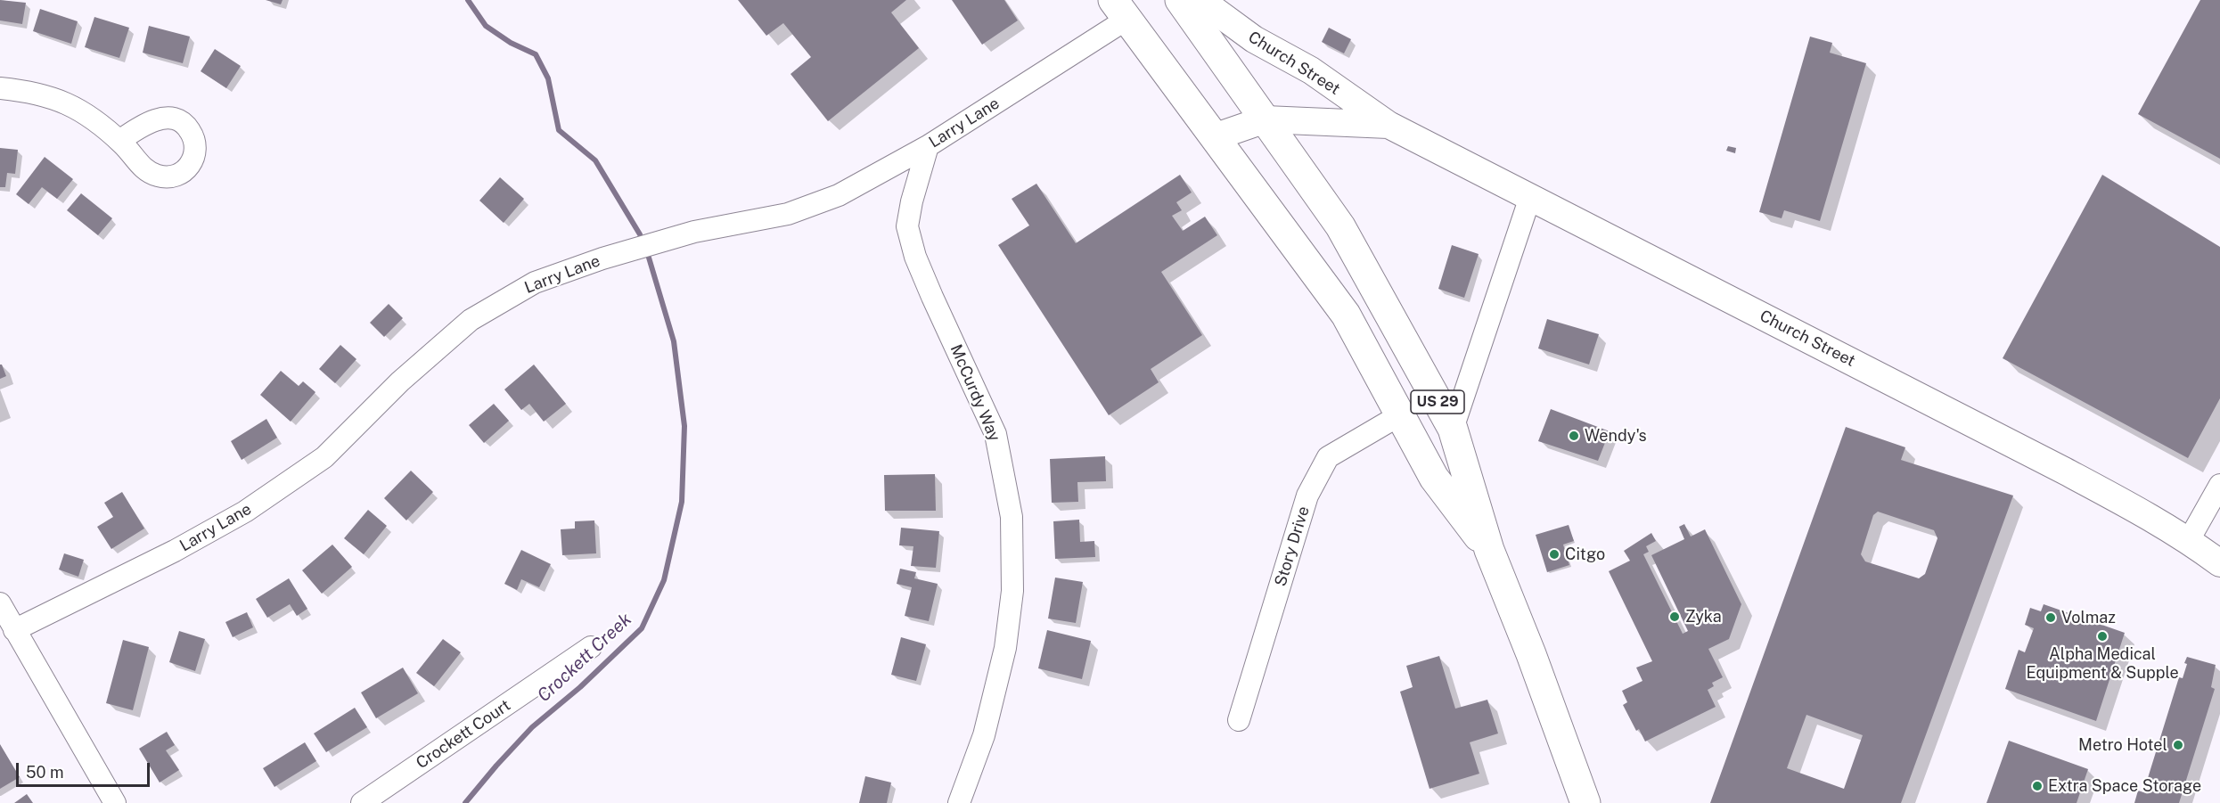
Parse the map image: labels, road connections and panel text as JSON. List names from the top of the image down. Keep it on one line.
{"streets":{"highway":["US 29"],"main road":["Church Street"],"street":["Larry Lane","McCurdy Way","Story Drive","Crockett Court"]},"crossings":[["Church Street","US 29"],["Larry Lane","McCurdy Way"],["Larry Lane","US 29"],["US 29","Story Drive"]],"water":["Crockett Creek"],"places":["Wendy's","Citgo","Zyka","Volmaz","Alpha Medical Equipment & Supple","Metro Hotel","Extra Space Storage"],"scale_bar":"50 m"}
